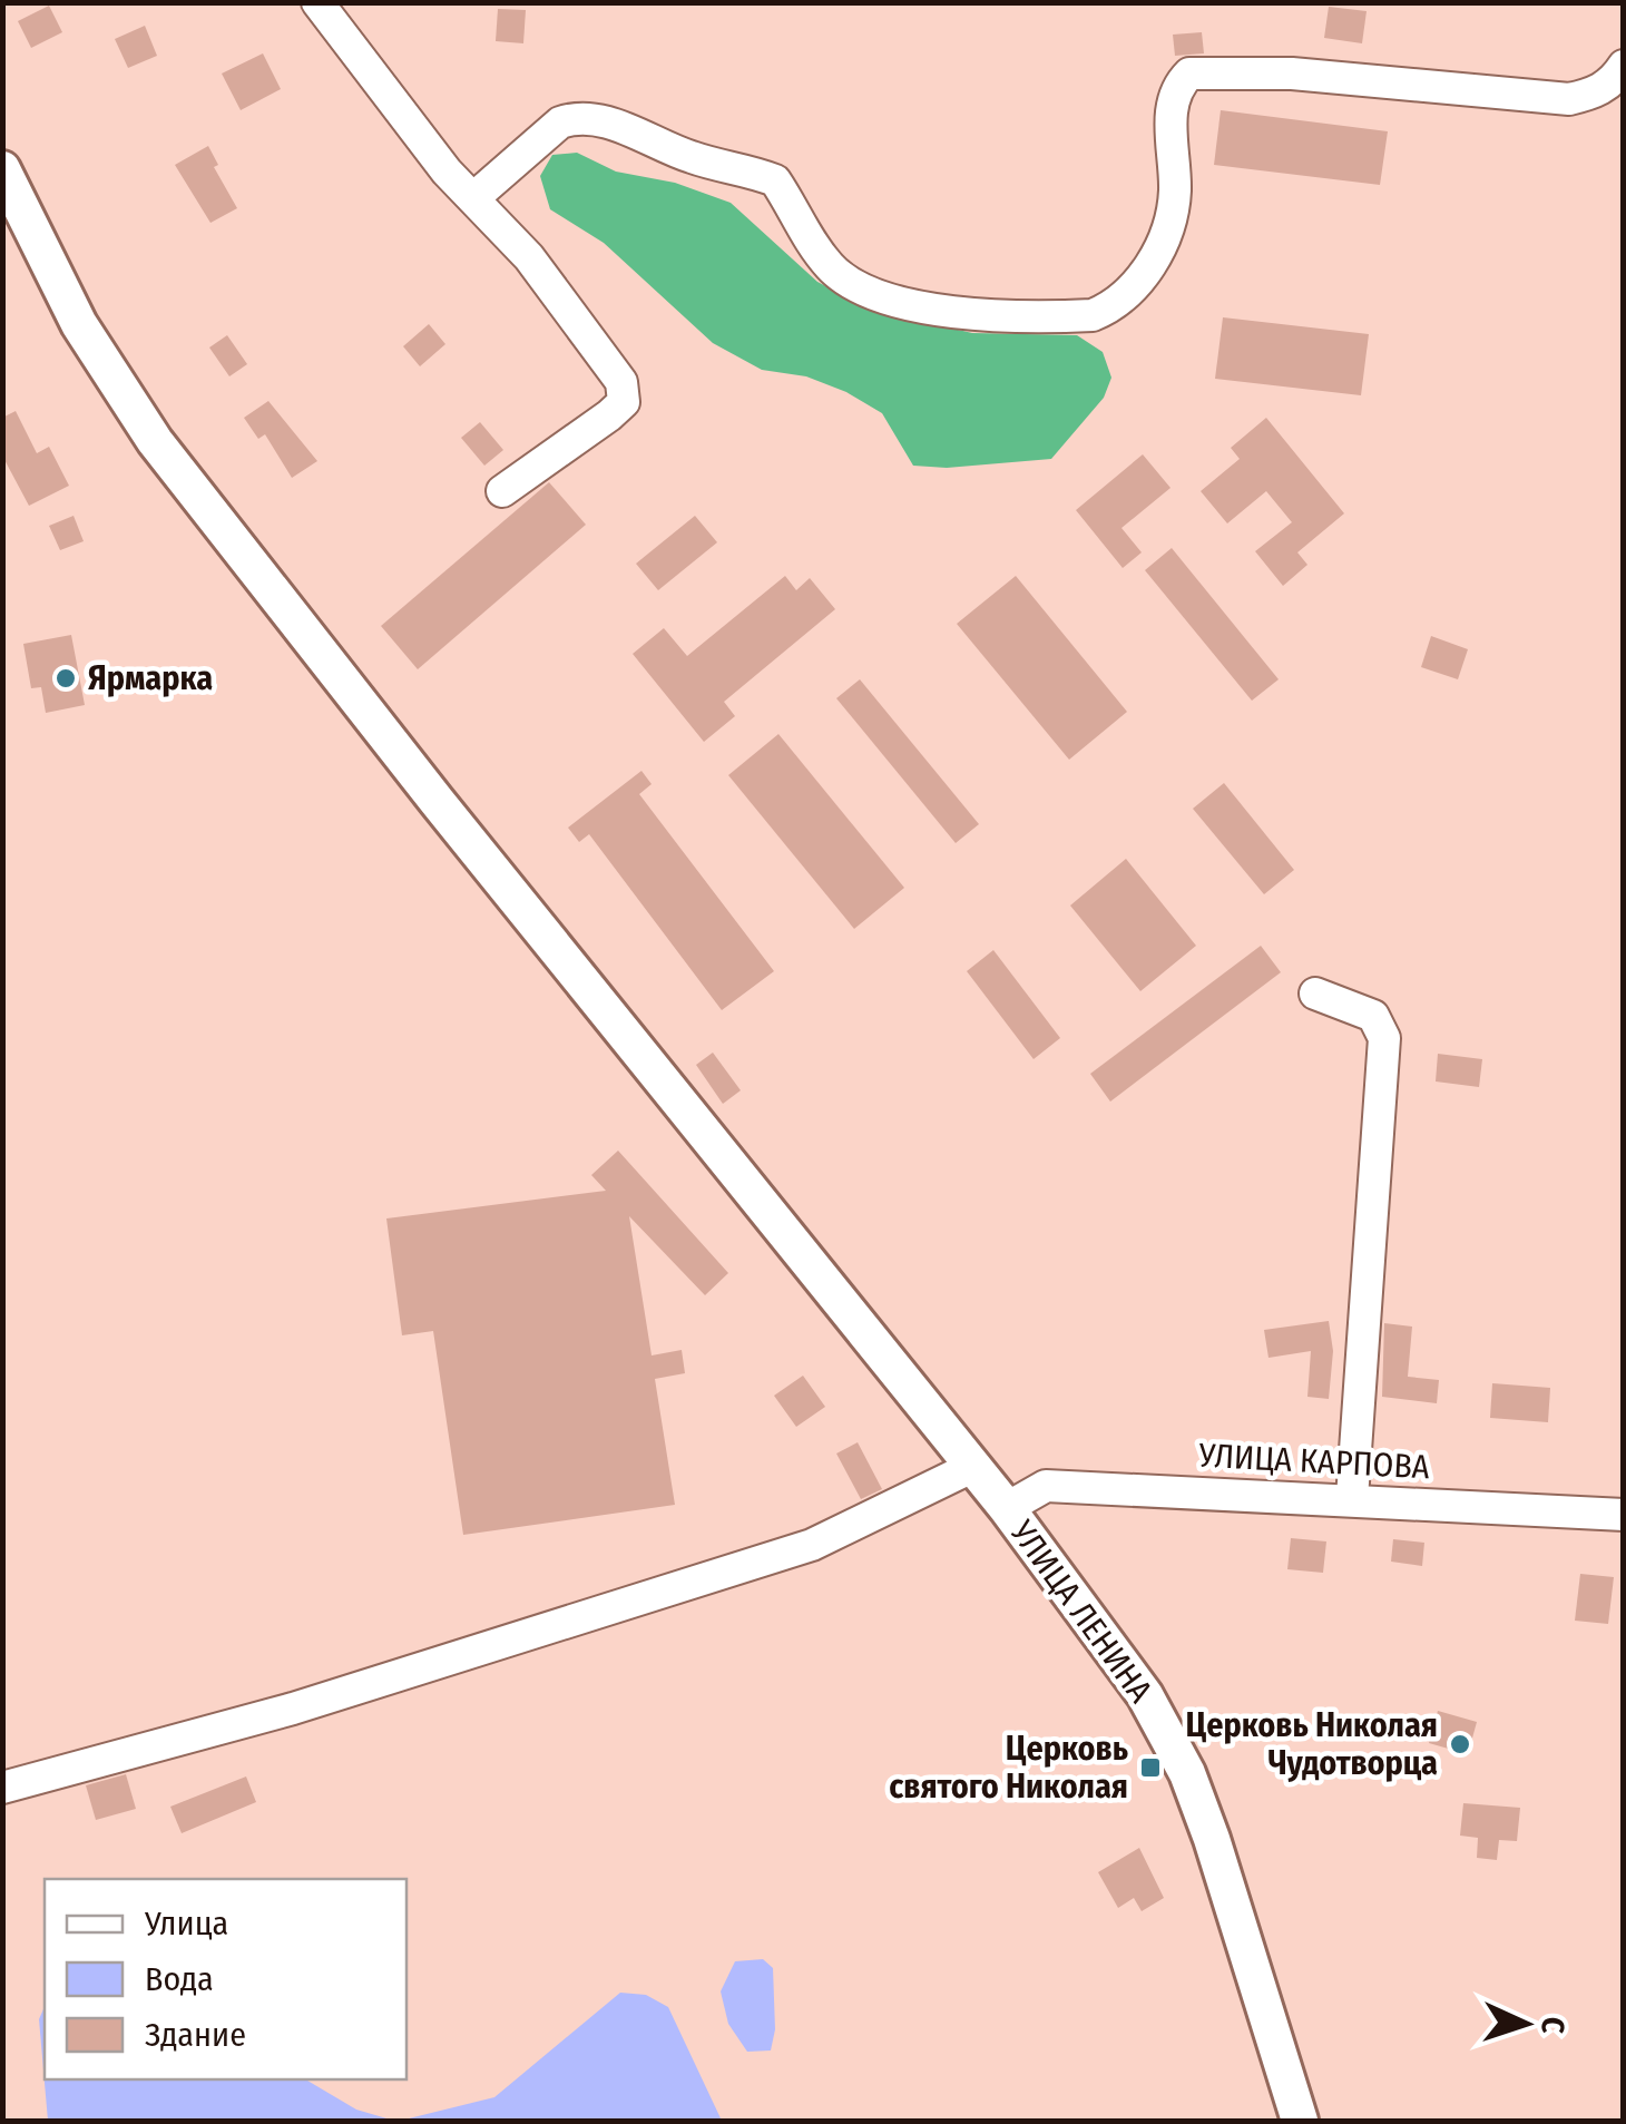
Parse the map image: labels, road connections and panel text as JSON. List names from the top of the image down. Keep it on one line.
{"streets":{"main road":["УЛИЦА ЛЕНИНА"],"street":["УЛИЦА КАРПОВА"]},"crossings":[["УЛИЦА КАРПОВА","УЛИЦА ЛЕНИНА"]],"places":{"other":["Ярмарка","Церковь Николая Чудотворца"],"transit":["Церковь святого Николая"]},"legend":["Улица","Вода","Здание"],"north":"right"}
